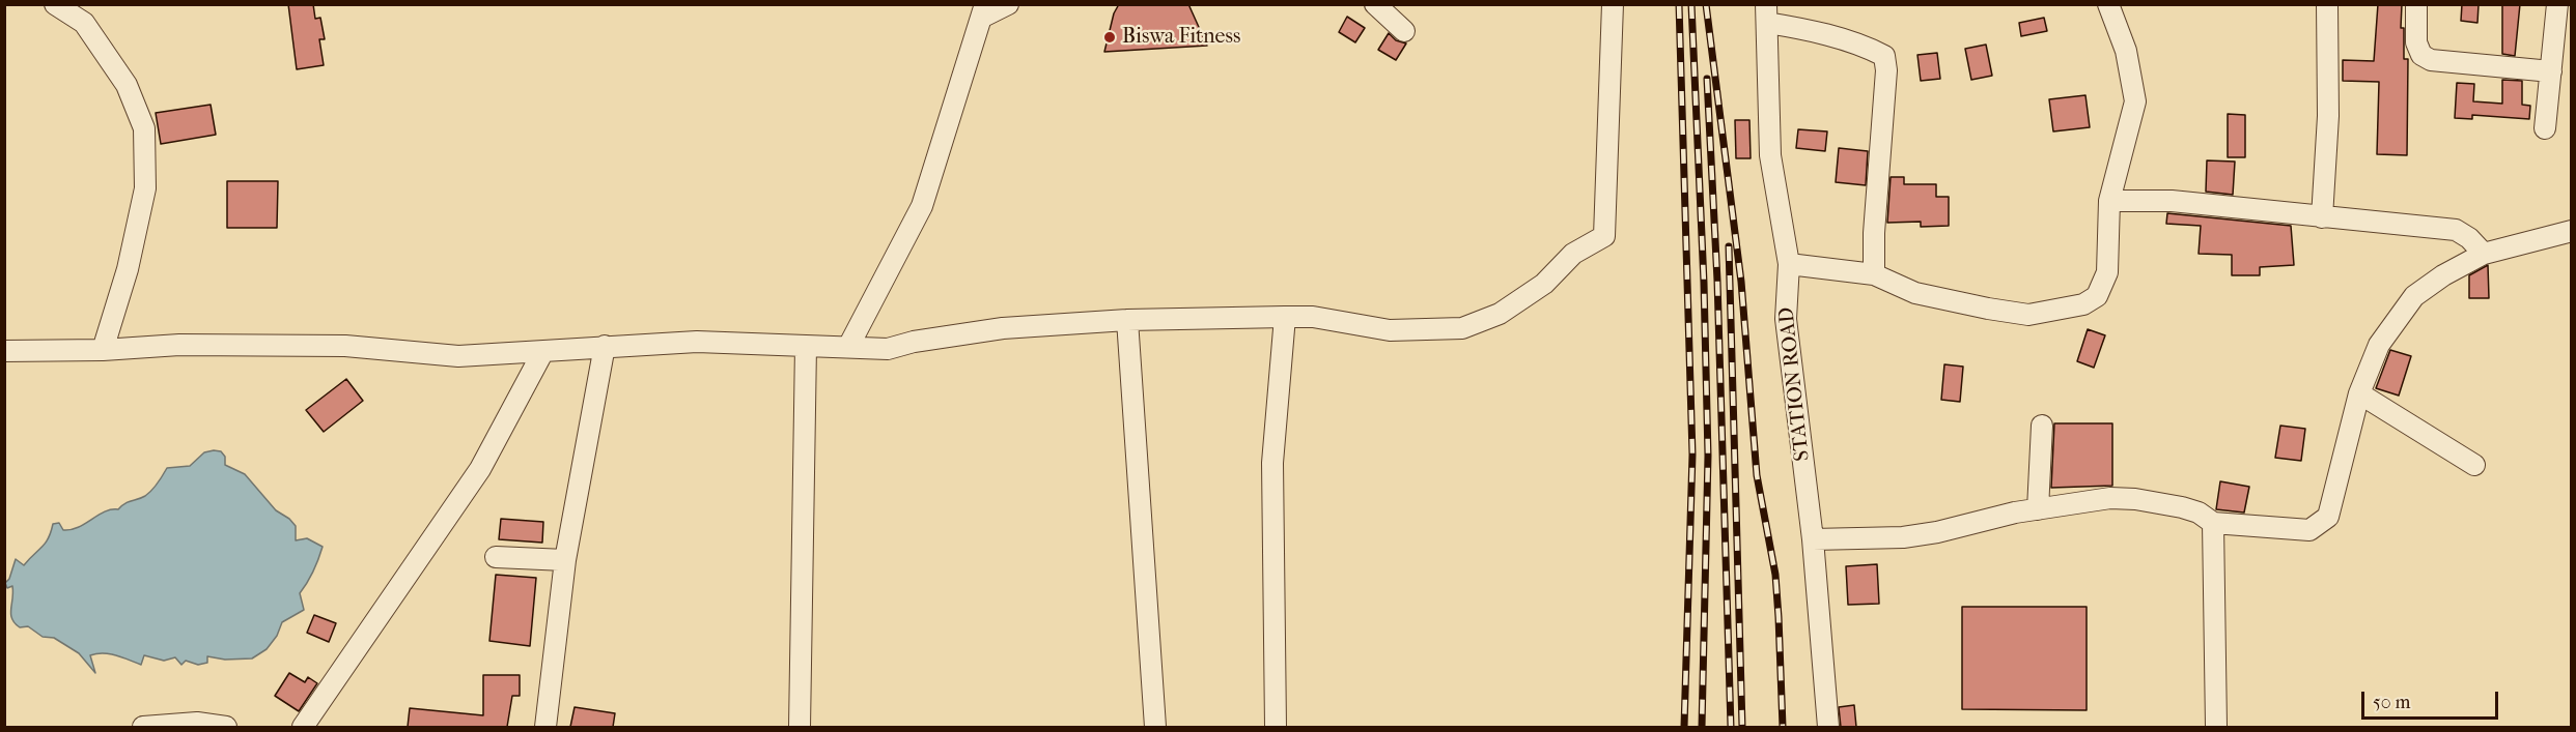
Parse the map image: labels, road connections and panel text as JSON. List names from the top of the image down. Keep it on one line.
{"streets":{"street":["STATION ROAD"]},"places":["Biswa Fitness"],"scale_bar":"50 m"}
